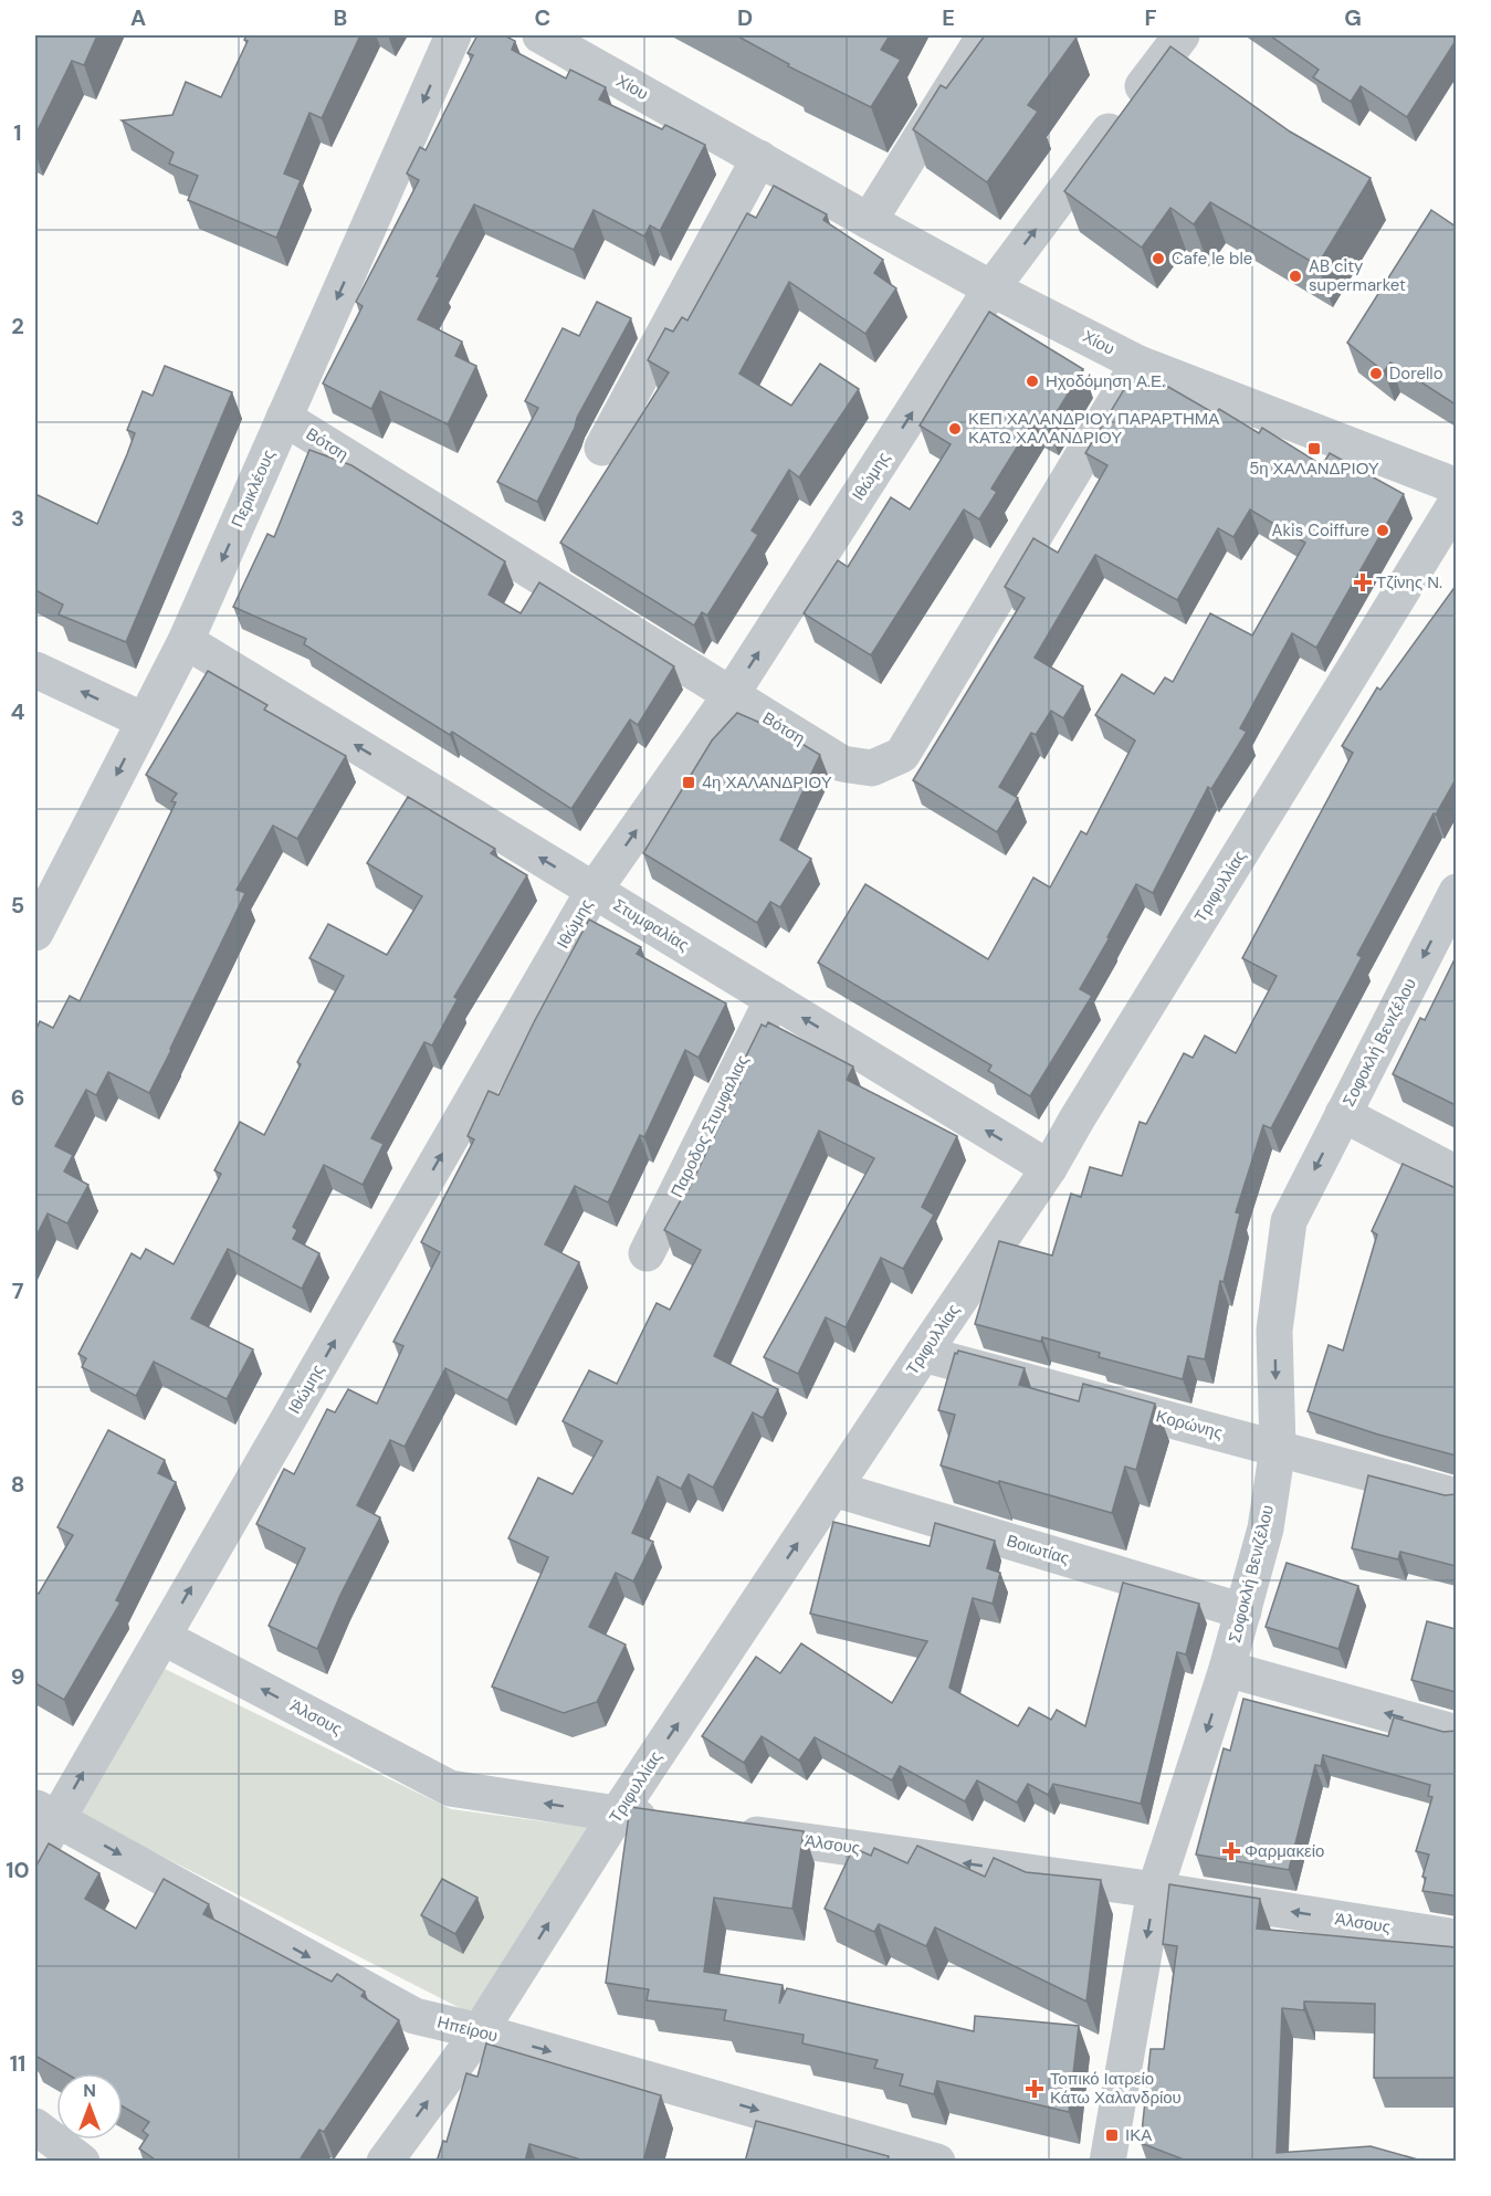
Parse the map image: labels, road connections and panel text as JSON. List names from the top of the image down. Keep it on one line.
{"streets":{"street":["Χίου","Βότση","Ιθώμης","Περικλέους","Τριφυλλίας","Στυμφαλίας","Σοφοκλή Βενιζέλου","Παροδος Στυμφαλιας","Κορώνης","Βοιωτίας","Άλσους","Ηπείρου"]},"crossings":[["Χίου","Βότση"],["Χίου","Ιθώμης"],["Βότση","Ιθώμης"],["Βότση","Περικλέους"],["Ιθώμης","Στυμφαλίας"],["Ιθώμης","Άλσους"],["Ιθώμης","Ηπείρου"],["Περικλέους","Στυμφαλίας"],["Τριφυλλίας","Στυμφαλίας"],["Τριφυλλίας","Κορώνης"],["Τριφυλλίας","Βοιωτίας"],["Τριφυλλίας","Άλσους"],["Τριφυλλίας","Ηπείρου"],["Στυμφαλίας","Παροδος Στυμφαλιας"],["Σοφοκλή Βενιζέλου","Κορώνης"],["Σοφοκλή Βενιζέλου","Βοιωτίας"],["Σοφοκλή Βενιζέλου","Άλσους"]],"one_way":["Ιθώμης","Τριφυλλίας","Στυμφαλίας","Σοφοκλή Βενιζέλου","Άλσους","Ηπείρου"],"places":{"other":["Cafe le ble","AB city supermarket","Dorello","Ηχοδόμηση Α.Ε.","ΚΕΠ ΧΑΛΑΝΔΡΙΟΥ ΠΑΡΑΡΤΗΜΑ ΚΑΤΩ ΧΑΛΑΝΔΡΙΟΥ","Akis Coiffure"],"transit":["5η ΧΑΛΑΝΔΡΙΟΥ","4η ΧΑΛΑΝΔΡΙΟΥ","ΙΚΑ"],"health":["Τζίνης Ν.","Φαρμακείο","Τοπικό Ιατρείο Κάτω Χαλανδρίου"]},"north":"top","grid":{"columns":["A","B","C","D","E","F","G"],"rows":["1","2","3","4","5","6","7","8","9","10","11"]}}
